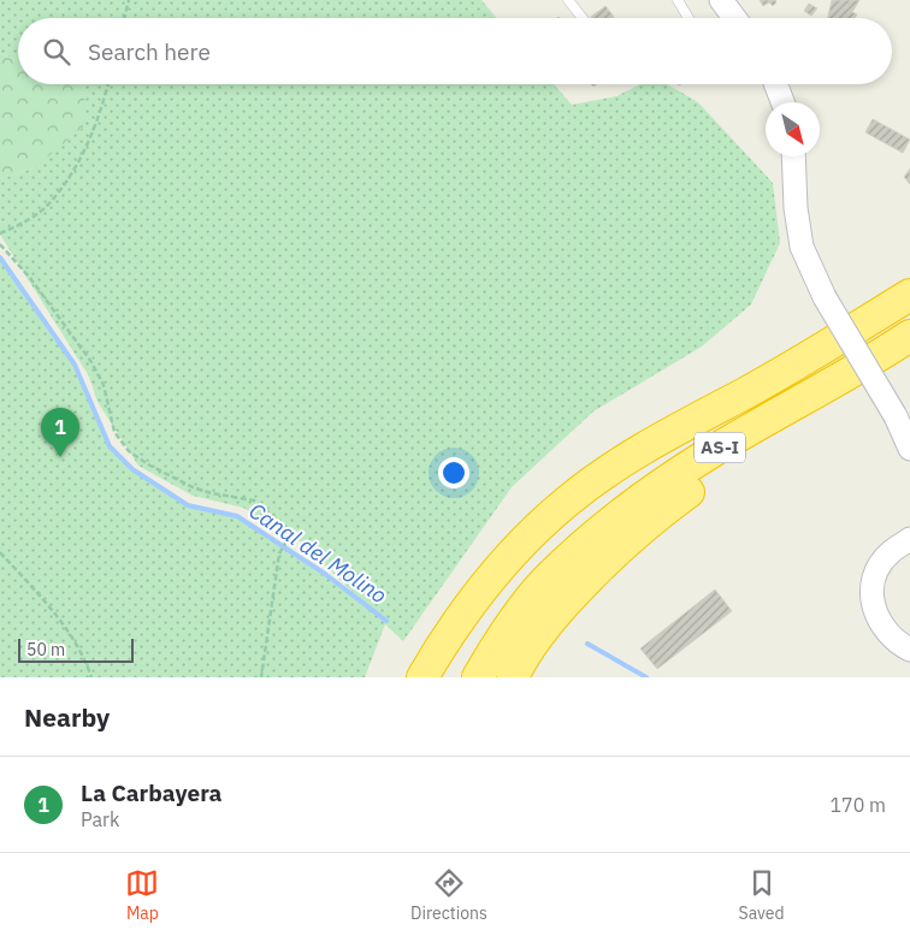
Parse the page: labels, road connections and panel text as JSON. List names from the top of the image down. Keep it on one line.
{"streets":{"highway":["AS-I"]},"water":["Canal del Molino"],"scale_bar":"50 m","north":"bottom right","page":{"search":"Search here","pins":"1","scale":"50 m","heading":"Nearby","list":[{"mark":"1","name":"La Carbayera","note":"Park","value":"170 m"}],"nav":["Map","Directions","Saved"]}}
